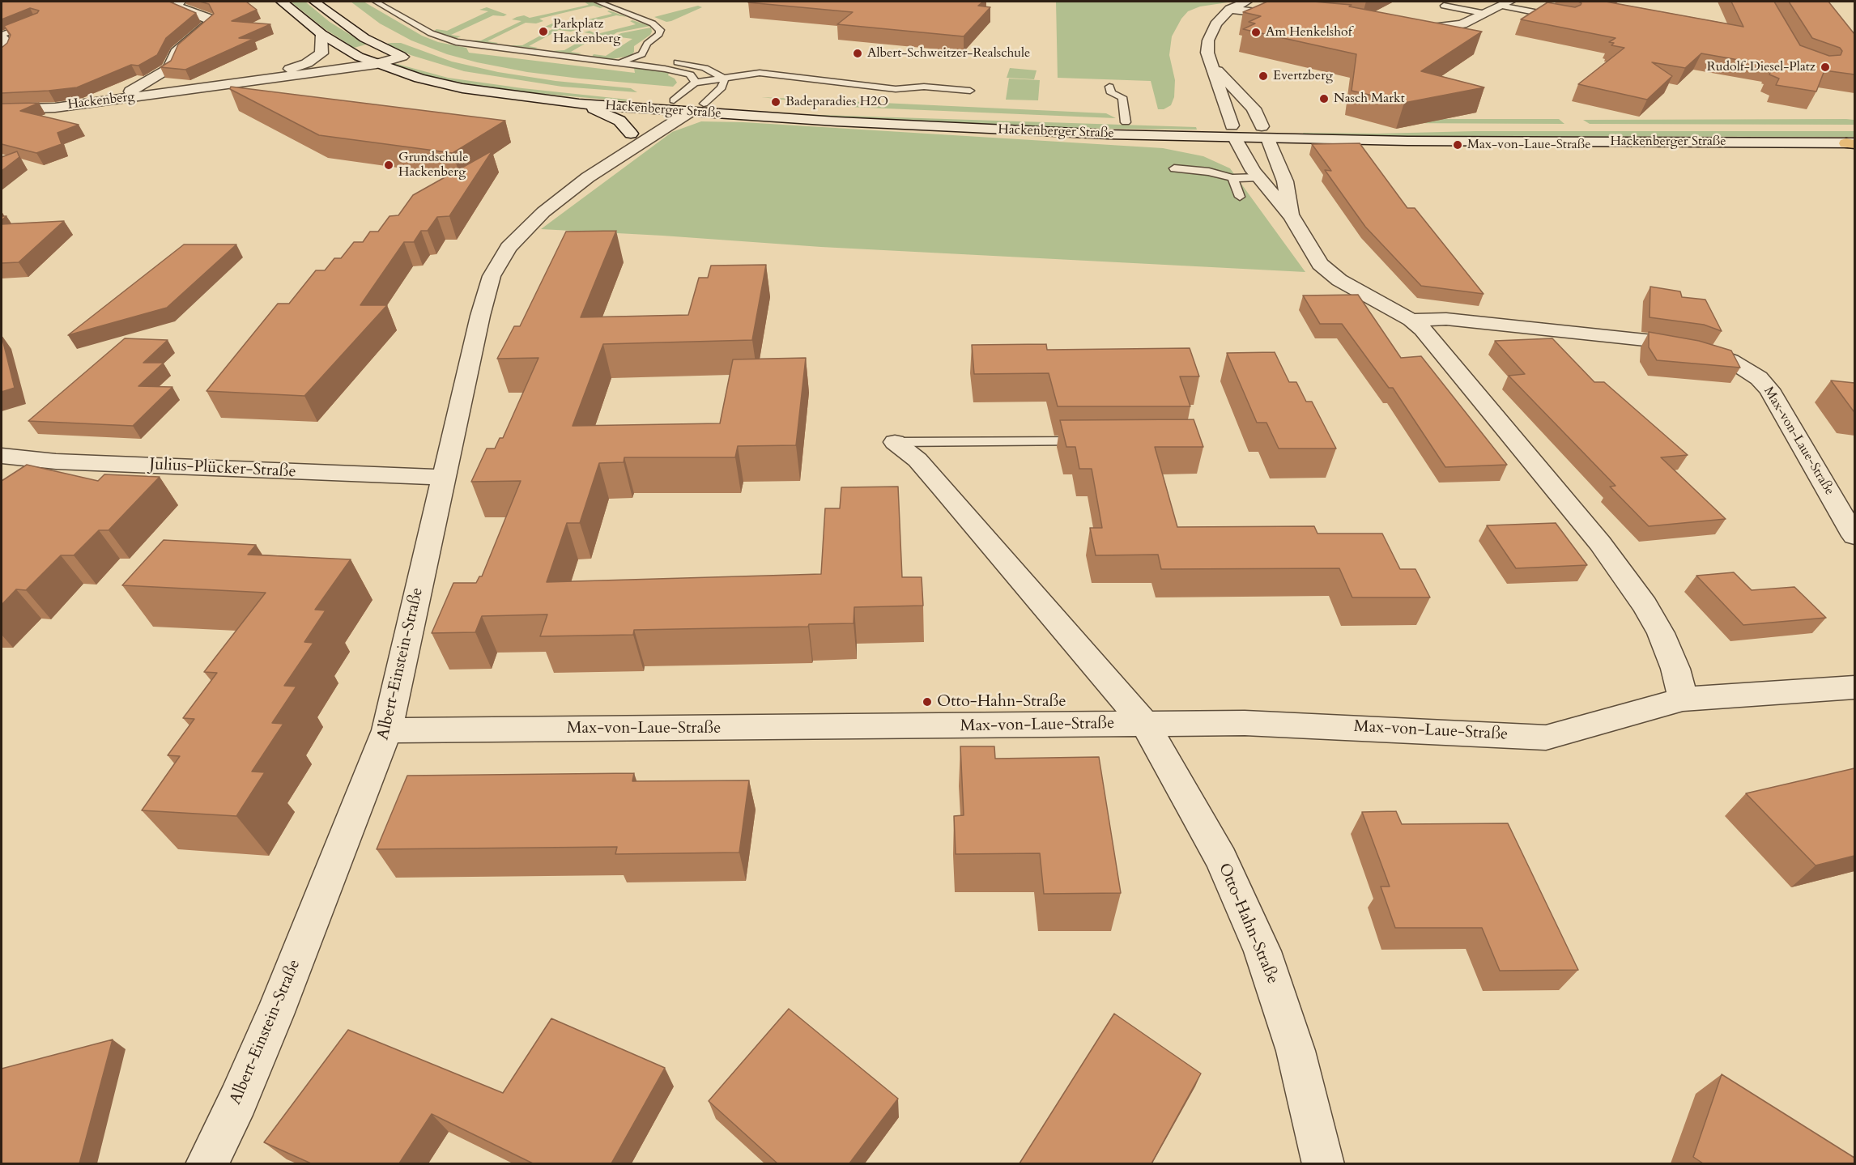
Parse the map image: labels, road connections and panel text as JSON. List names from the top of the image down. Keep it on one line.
{"streets":{"street":["Hackenberg","Hackenberger Straße","Max-von-Laue-Straße","Julius-Plücker-Straße","Albert-Einstein-Straße","Otto-Hahn-Straße"]},"crossings":[["Hackenberg","Hackenberger Straße"],["Hackenberger Straße","Albert-Einstein-Straße"],["Max-von-Laue-Straße","Albert-Einstein-Straße"],["Max-von-Laue-Straße","Otto-Hahn-Straße"],["Julius-Plücker-Straße","Albert-Einstein-Straße"]],"places":["Parkplatz Hackenberg","Am Henkelshof","Albert-Schweitzer-Realschule","Rudolf-Diesel-Platz","Evertzberg","Nasch Markt","Badeparadies H2O","Max-von-Laue-Straße","Grundschule Hackenberg","Otto-Hahn-Straße"]}
